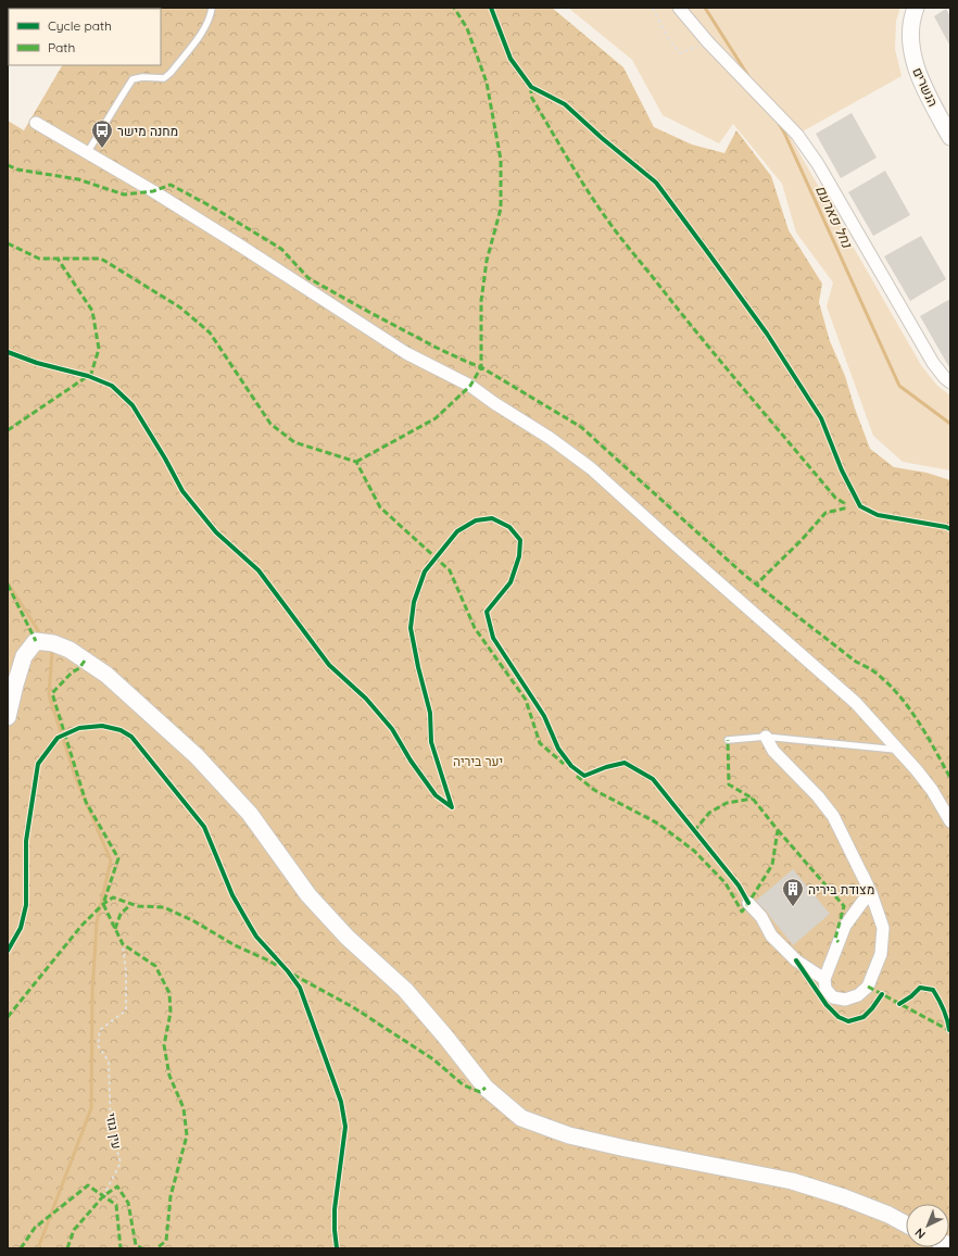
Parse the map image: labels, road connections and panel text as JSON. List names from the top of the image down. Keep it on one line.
{"streets":{"main road":["הנשרים"],"path":["עין גוזי"]},"water":["נחל פארעם"],"parks":["יער ביריה"],"places":{"bus stop":["מחנה מישר"],"building":["מצודת ביריה"]},"legend":["Cycle path","Path"],"north":"bottom left"}
